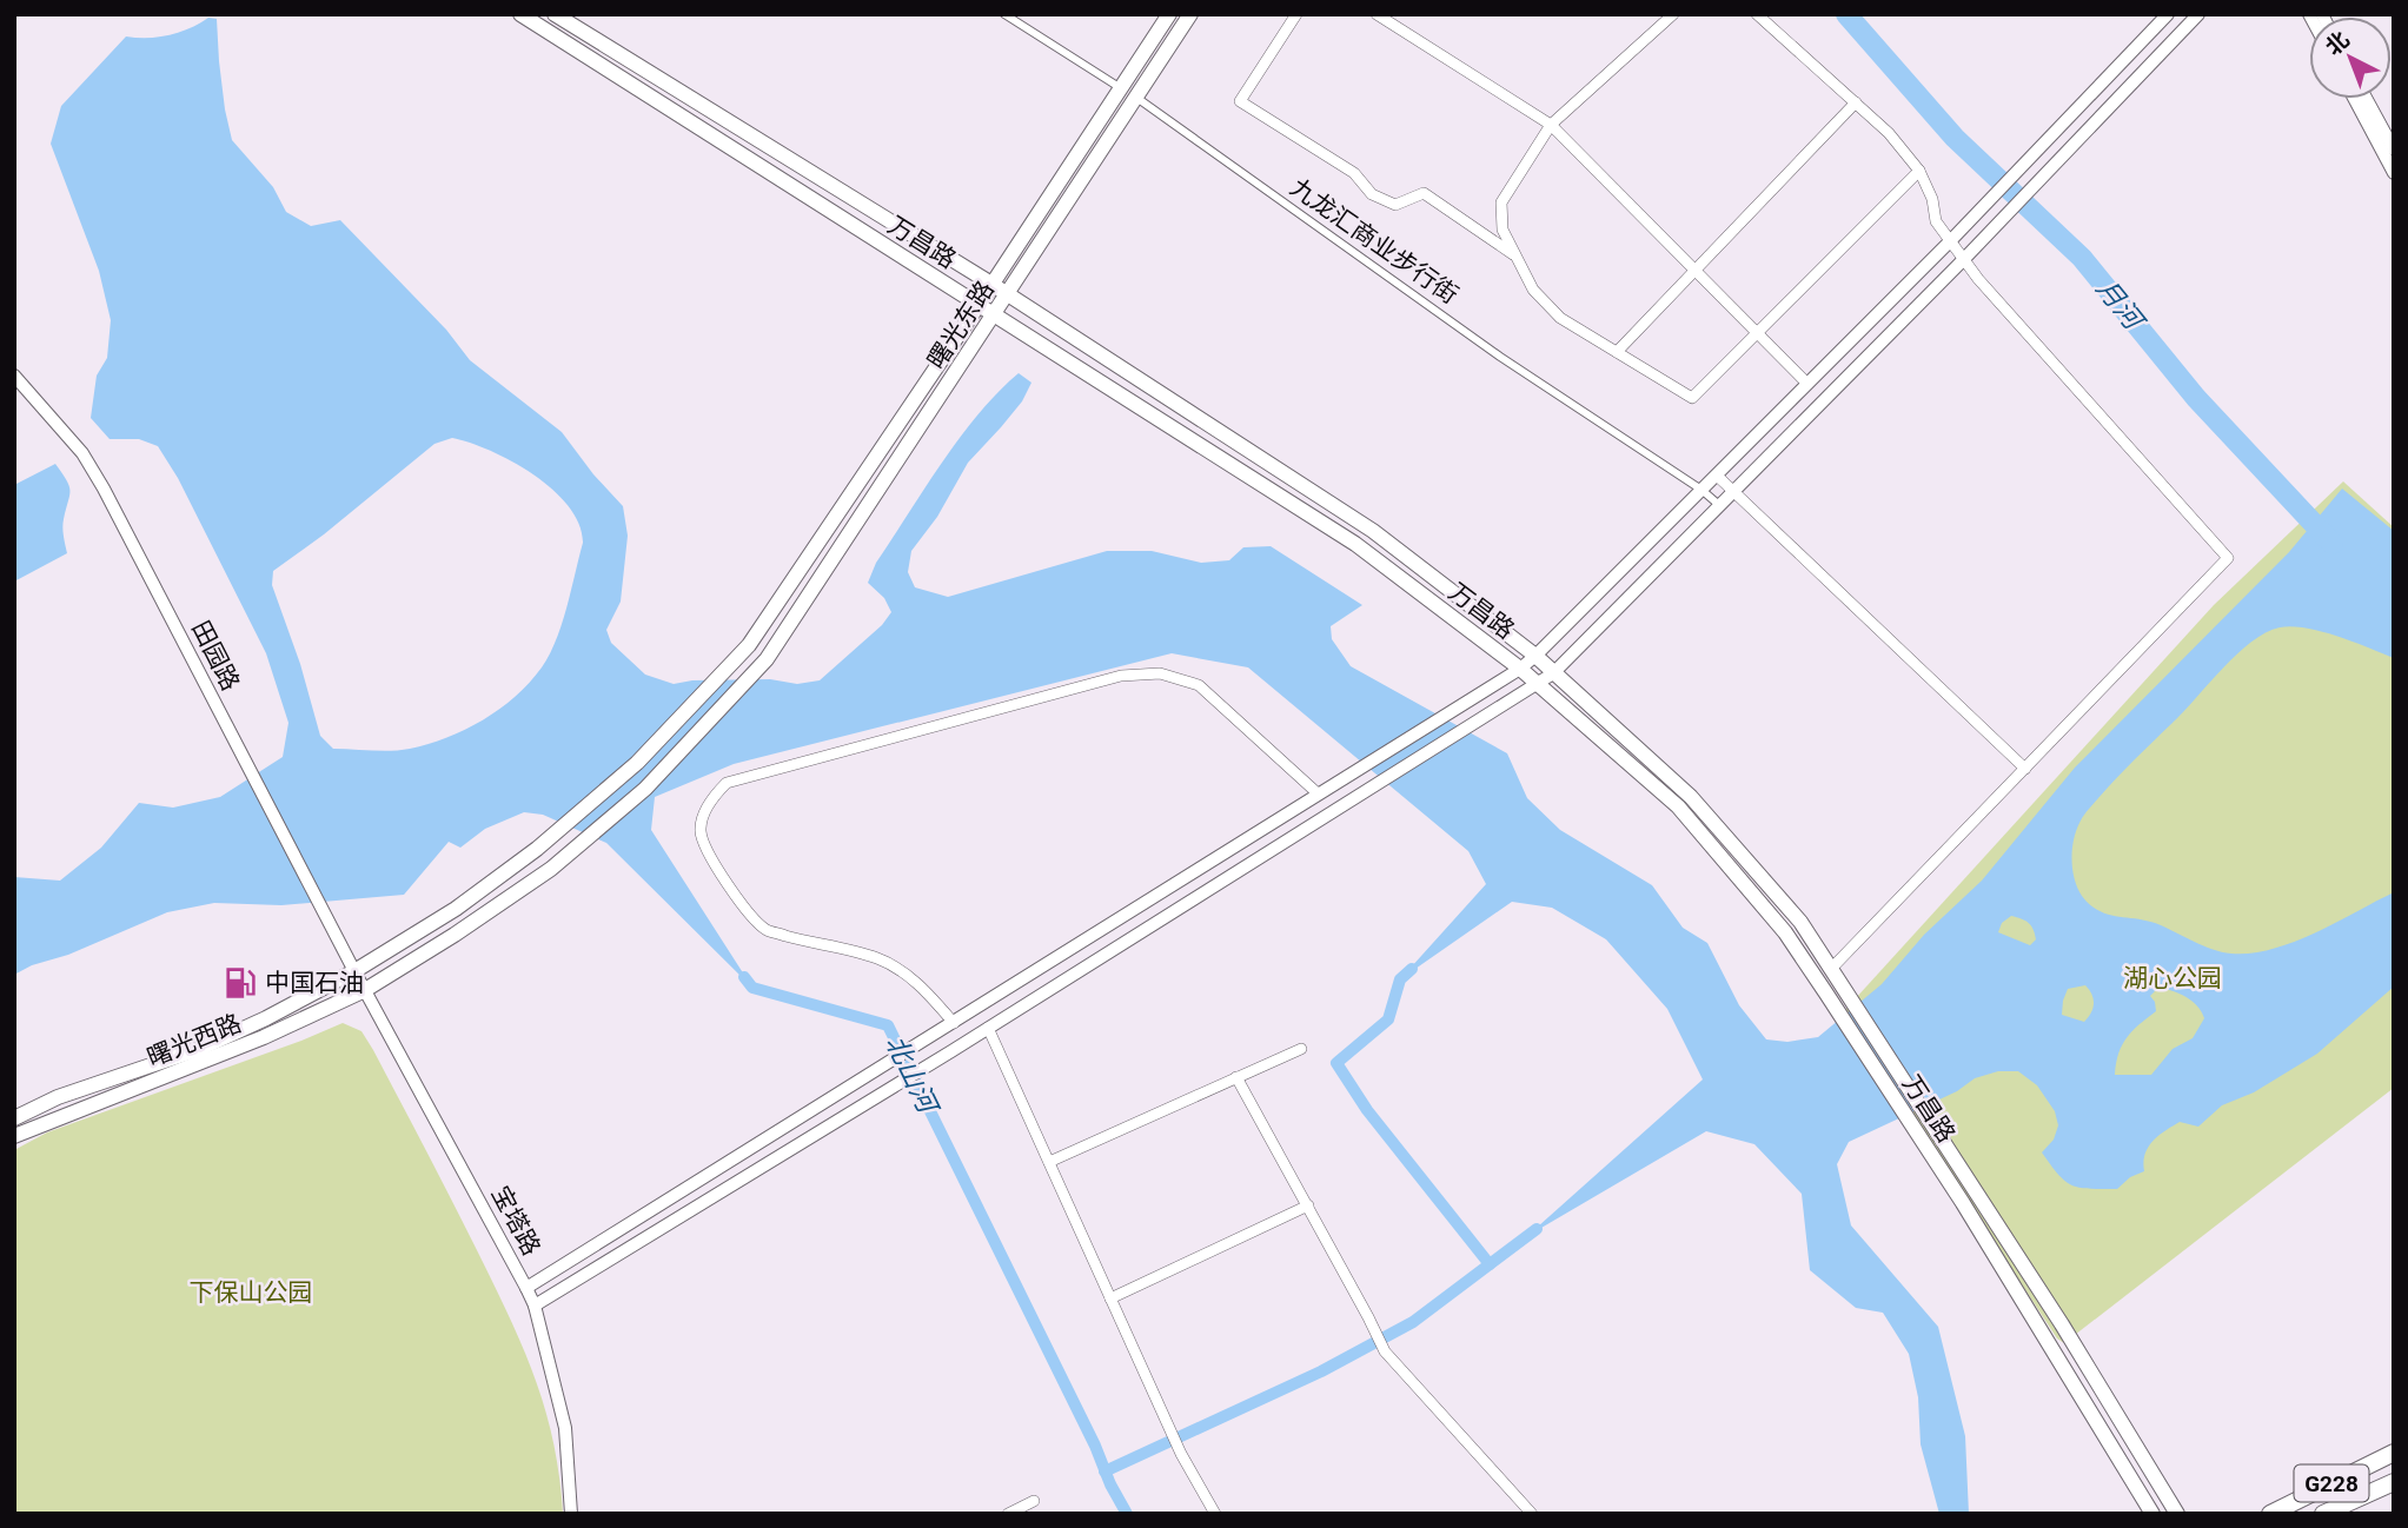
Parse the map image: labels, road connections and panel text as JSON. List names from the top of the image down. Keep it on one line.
{"streets":{"highway":["G228"],"main road":["万昌路","曙光东路","曙光西路"],"street":["九龙汇商业步行街","田园路","宝塔路"]},"crossings":[["九龙汇商业步行街","曙光东路"],["万昌路","曙光东路"],["曙光东路","曙光西路"],["田园路","曙光西路"],["田园路","宝塔路"],["曙光西路","宝塔路"]],"water":["月河","北山河"],"parks":["湖心公园","下保山公园"],"places":{"fuel station":["中国石油"]},"north":"top left"}
